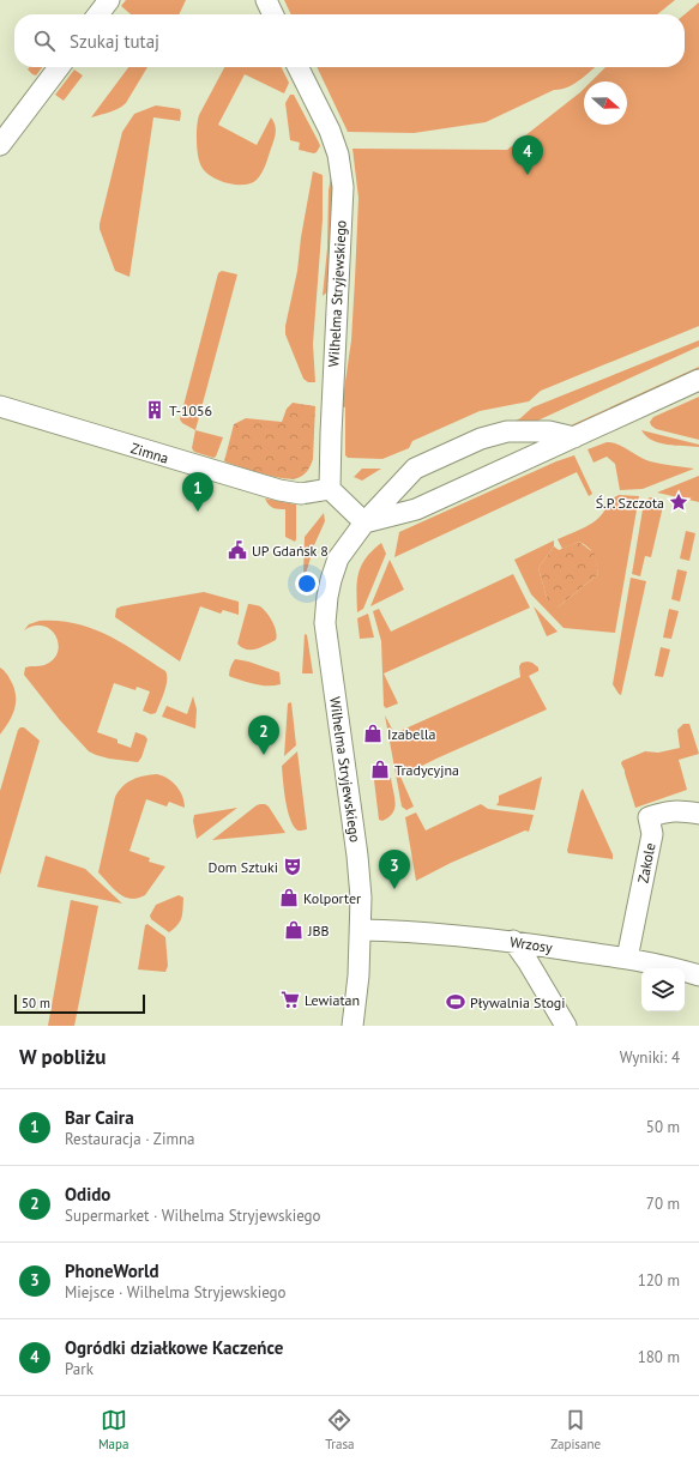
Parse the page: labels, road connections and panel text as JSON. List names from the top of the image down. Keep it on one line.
{"streets":{"street":["Wilhelma Stryjewskiego","Zimna","Zakole","Wrzosy"]},"crossings":[["Wilhelma Stryjewskiego","Zimna"],["Wilhelma Stryjewskiego","Wrzosy"],["Zakole","Wrzosy"]],"places":{"building":["T-1056"],"place":["Ś.P. Szczota"],"public building":["UP Gdańsk 8"],"shop":["Izabella","Tradycyjna","Kolporter","JBB"],"theatre":["Dom Sztuki"],"supermarket":["Lewiatan"],"sports":["Pływalnia Stogi"]},"scale_bar":"50 m","north":"right","page":{"search":"Szukaj tutaj","pins":["4","1","2","3"],"scale":"50 m","heading":["W pobliżu","Wyniki: 4"],"list":[{"mark":"1","name":"Bar Caira","note":"Restauracja · Zimna","value":"50 m"},{"mark":"2","name":"Odido","note":"Supermarket · Wilhelma Stryjewskiego","value":"70 m"},{"mark":"3","name":"PhoneWorld","note":"Miejsce · Wilhelma Stryjewskiego","value":"120 m"},{"mark":"4","name":"Ogródki działkowe Kaczeńce","note":"Park","value":"180 m"}],"nav":["Mapa","Trasa","Zapisane"]}}
